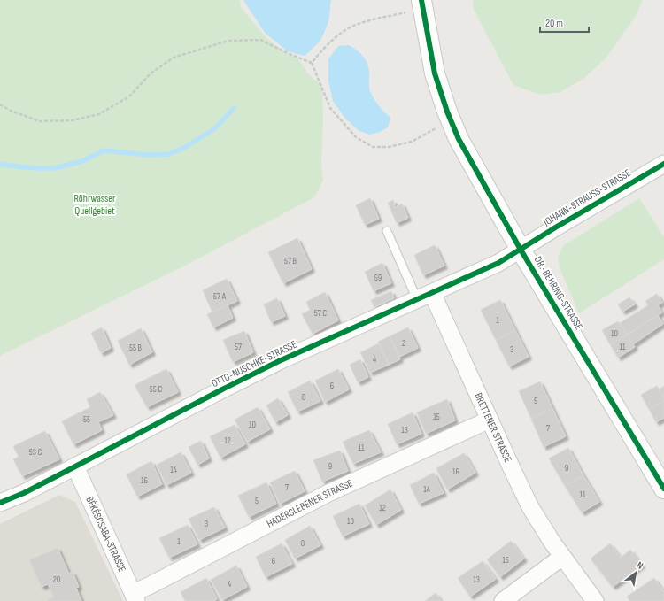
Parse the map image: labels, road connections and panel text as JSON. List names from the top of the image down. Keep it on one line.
{"streets":{"street":["JOHANN-STRAUSS-STRASSE","DR.-BEHRING-STRASSE","OTTO-NUSCHKE-STRASSE","BRETTENER STRASSE","HADERSLEBENER STRASSE","BÉKÉSCSABA-STRASSE"]},"crossings":[["JOHANN-STRAUSS-STRASSE","DR.-BEHRING-STRASSE"],["JOHANN-STRAUSS-STRASSE","OTTO-NUSCHKE-STRASSE"],["DR.-BEHRING-STRASSE","OTTO-NUSCHKE-STRASSE"],["OTTO-NUSCHKE-STRASSE","BRETTENER STRASSE"],["OTTO-NUSCHKE-STRASSE","BÉKÉSCSABA-STRASSE"],["BRETTENER STRASSE","HADERSLEBENER STRASSE"],["HADERSLEBENER STRASSE","BÉKÉSCSABA-STRASSE"]],"parks":["Röhrwasser Quellgebiet"],"house_numbers":["57 B","59","57 A","57 C","1","10","2","57","11","55 B","3","4","6","55 C","8","5","15","55","10","7","13","12","11","53 C","9","9","14","16","16","7","14","11","5","12","10","3","1","8","15","6","20","13","4"],"scale_bar":"20 m","north":"top right"}
